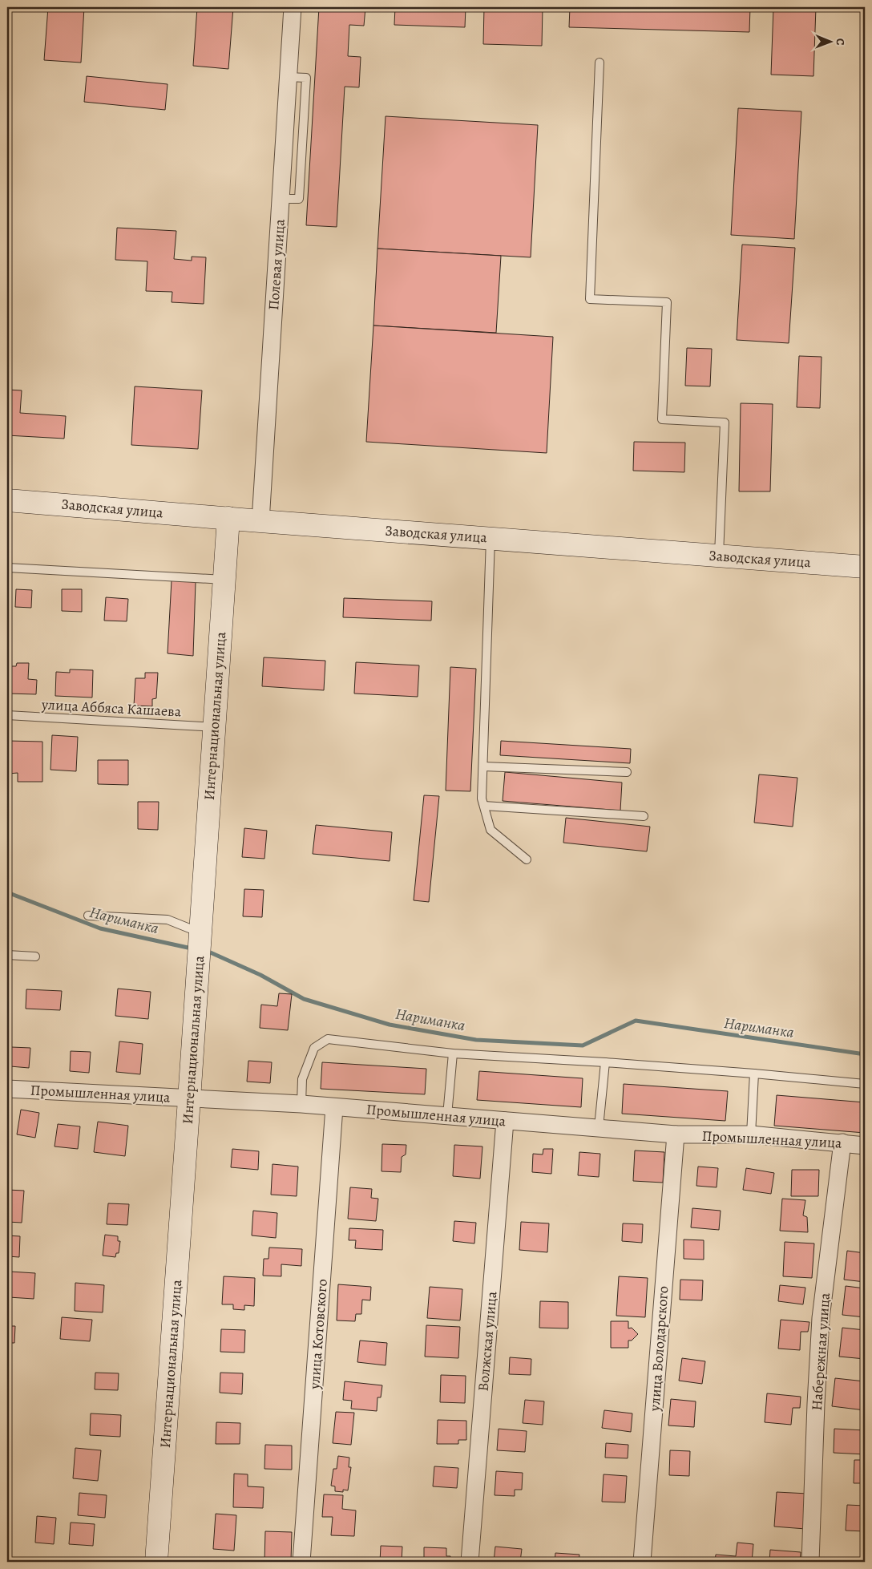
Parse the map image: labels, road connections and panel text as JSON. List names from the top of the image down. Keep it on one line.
{"streets":{"street":["Полевая улица","Заводская улица","Интернациональная улица","Промышленная улица","улица Котовского","Волжская улица","улица Володарского","Набережная улица"],"lane":["улица Аббяса Кашаева"]},"crossings":[["Полевая улица","Заводская улица"],["Заводская улица","Интернациональная улица"],["улица Аббяса Кашаева","Интернациональная улица"],["Интернациональная улица","Промышленная улица"],["Промышленная улица","улица Котовского"],["Промышленная улица","Волжская улица"],["Промышленная улица","улица Володарского"],["Промышленная улица","Набережная улица"]],"water":["Нариманка"],"north":"right"}
